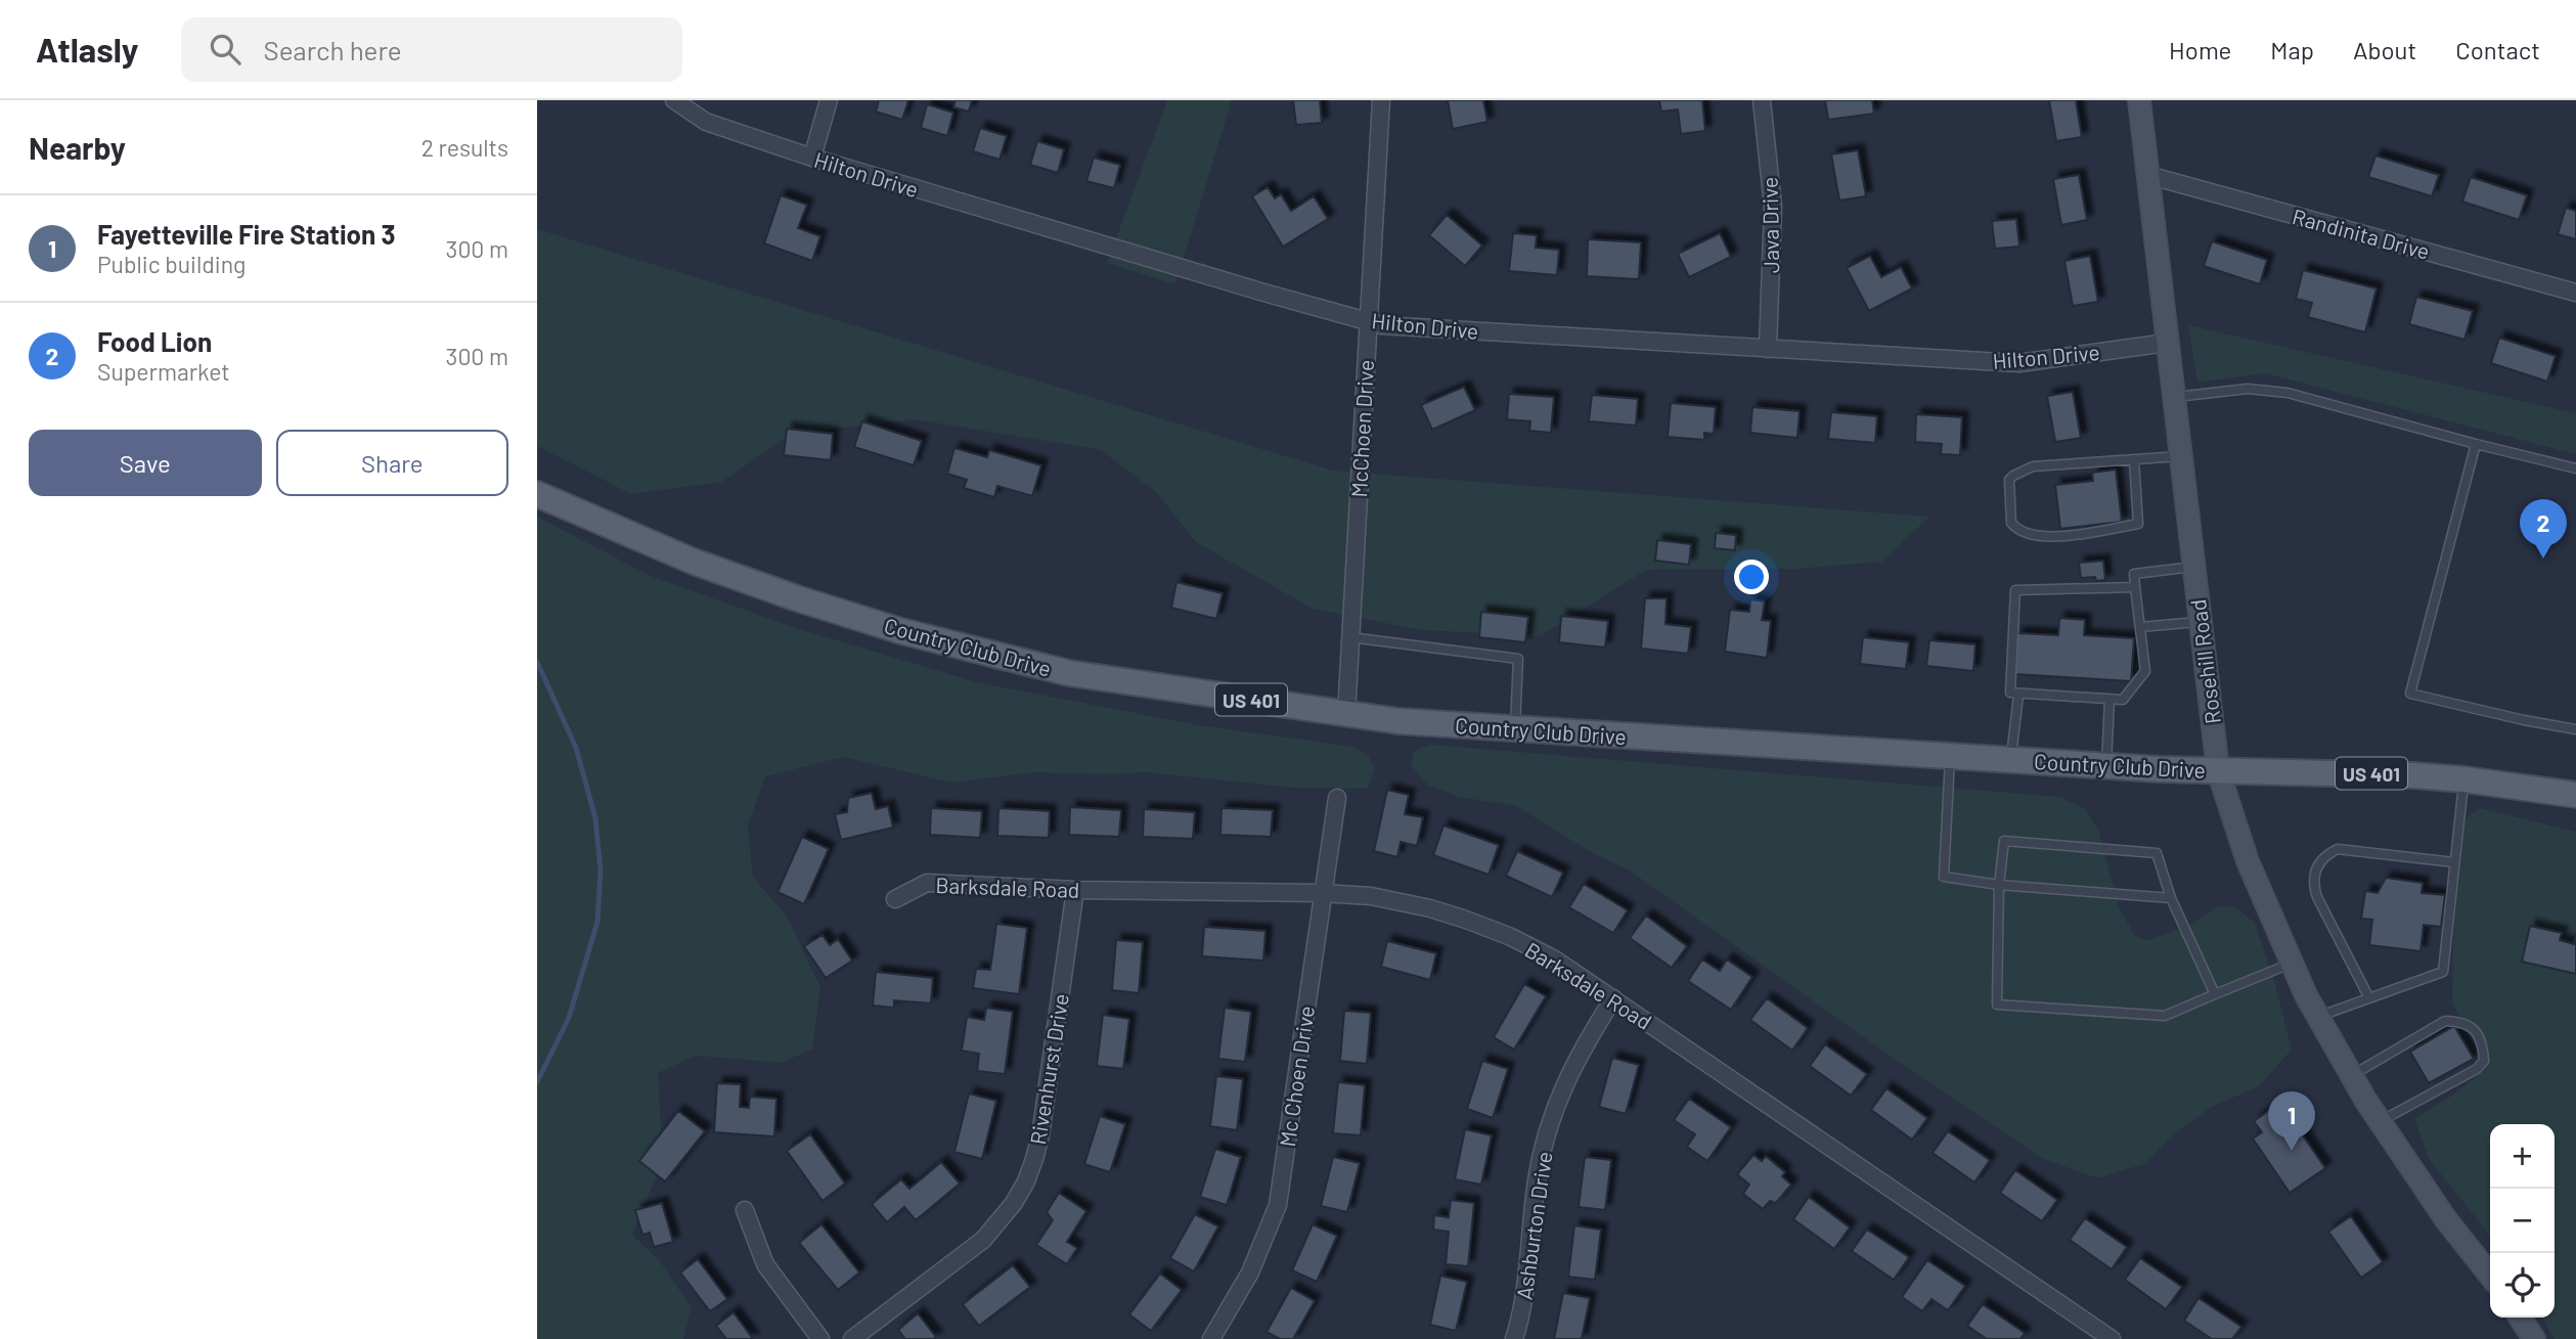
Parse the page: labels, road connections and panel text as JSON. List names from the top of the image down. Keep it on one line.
{"streets":{"main road":["Country Club Drive","Rosehill Road","US 401"],"street":["Hilton Drive","Java Drive","Randinita Drive","McChoen Drive","Barksdale Road","Rivenhurst Drive","Mc Choen Drive","Ashburton Drive"]},"crossings":[["Hilton Drive","Java Drive"],["Hilton Drive","McChoen Drive"],["Hilton Drive","Rosehill Road"],["Randinita Drive","Rosehill Road"],["McChoen Drive","Country Club Drive"],["Country Club Drive","Rosehill Road"],["Barksdale Road","Rivenhurst Drive"],["Barksdale Road","Mc Choen Drive"],["Barksdale Road","Ashburton Drive"]],"page":{"header":"Atlasly","search":"Search here","nav":["Home","Map","About","Contact"],"heading":["Nearby","2 results"],"list":[{"mark":"1","name":"Fayetteville Fire Station 3","note":"Public building","value":"300 m"},{"mark":"2","name":"Food Lion","note":"Supermarket","value":"300 m"}],"buttons":["Save","Share"],"pins":["2","1"],"map_buttons":["+","−"]}}
